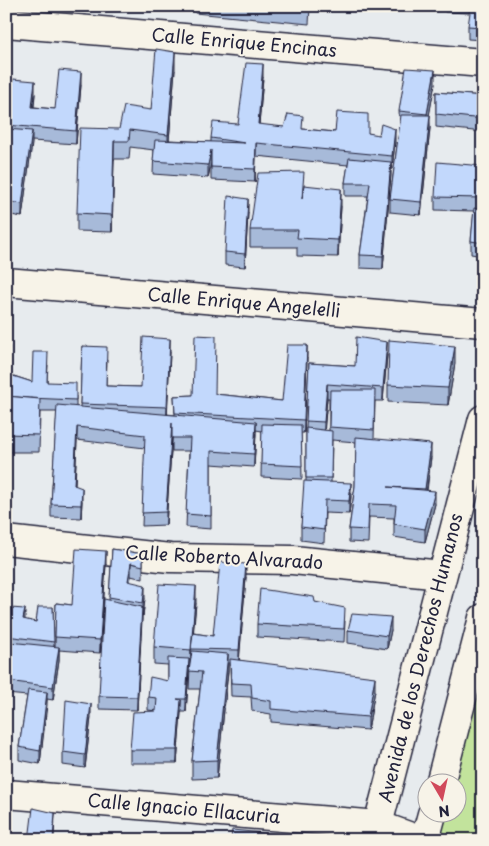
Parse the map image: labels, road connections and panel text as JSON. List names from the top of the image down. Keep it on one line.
{"streets":{"street":["Calle Enrique Encinas","Calle Enrique Angelelli","Calle Roberto Alvarado","Avenida de los Derechos Humanos","Calle Ignacio Ellacuria"]},"crossings":[["Calle Roberto Alvarado","Avenida de los Derechos Humanos"],["Avenida de los Derechos Humanos","Calle Ignacio Ellacuria"]],"north":"bottom"}
